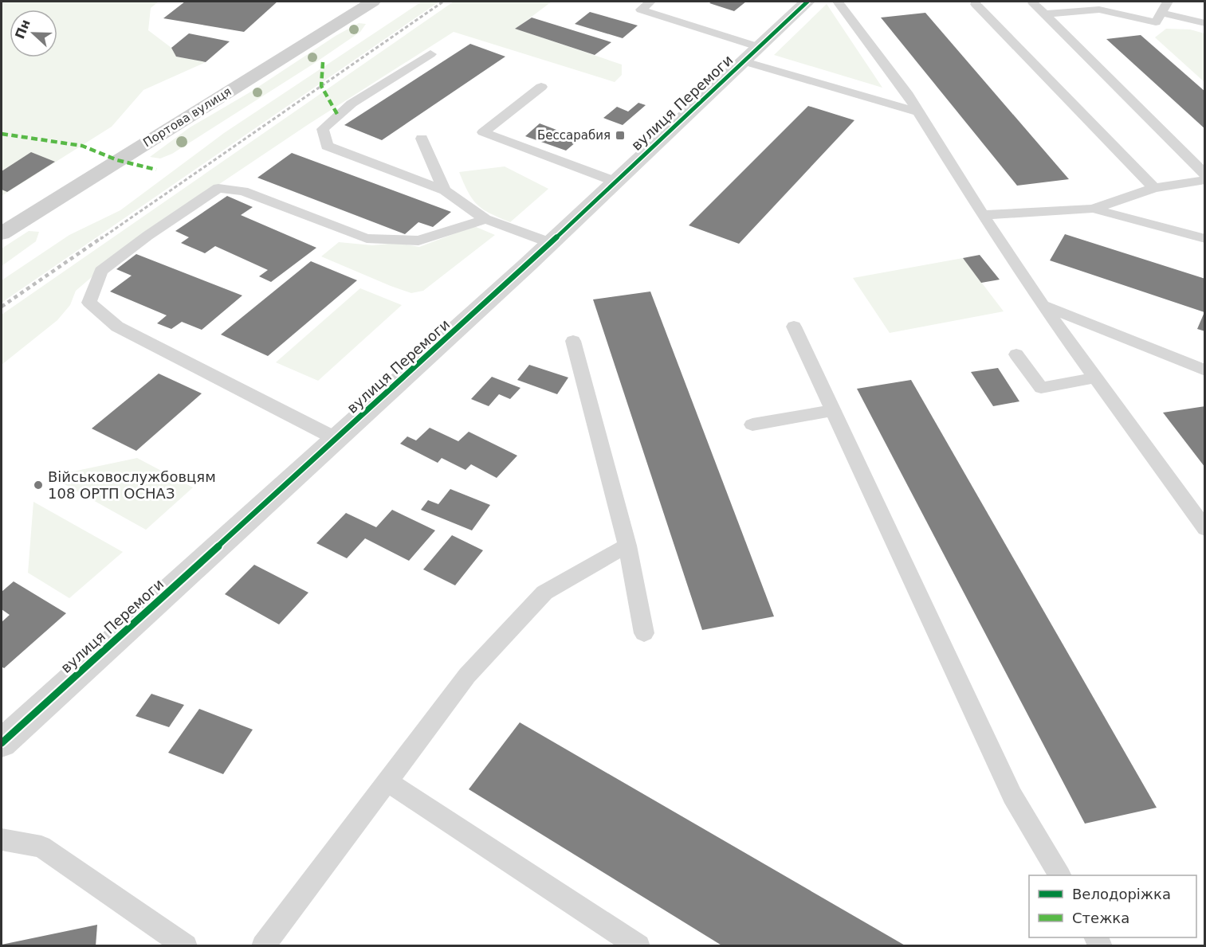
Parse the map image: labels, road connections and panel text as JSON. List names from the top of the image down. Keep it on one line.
{"streets":{"main road":["Портова вулиця"],"street":["вулиця Перемоги"]},"places":{"transit":["Бессарабия"],"other":["Військовослужбовцям 108 ОРТП ОСНАЗ"]},"legend":["Велодоріжка","Стежка"],"north":"left"}
